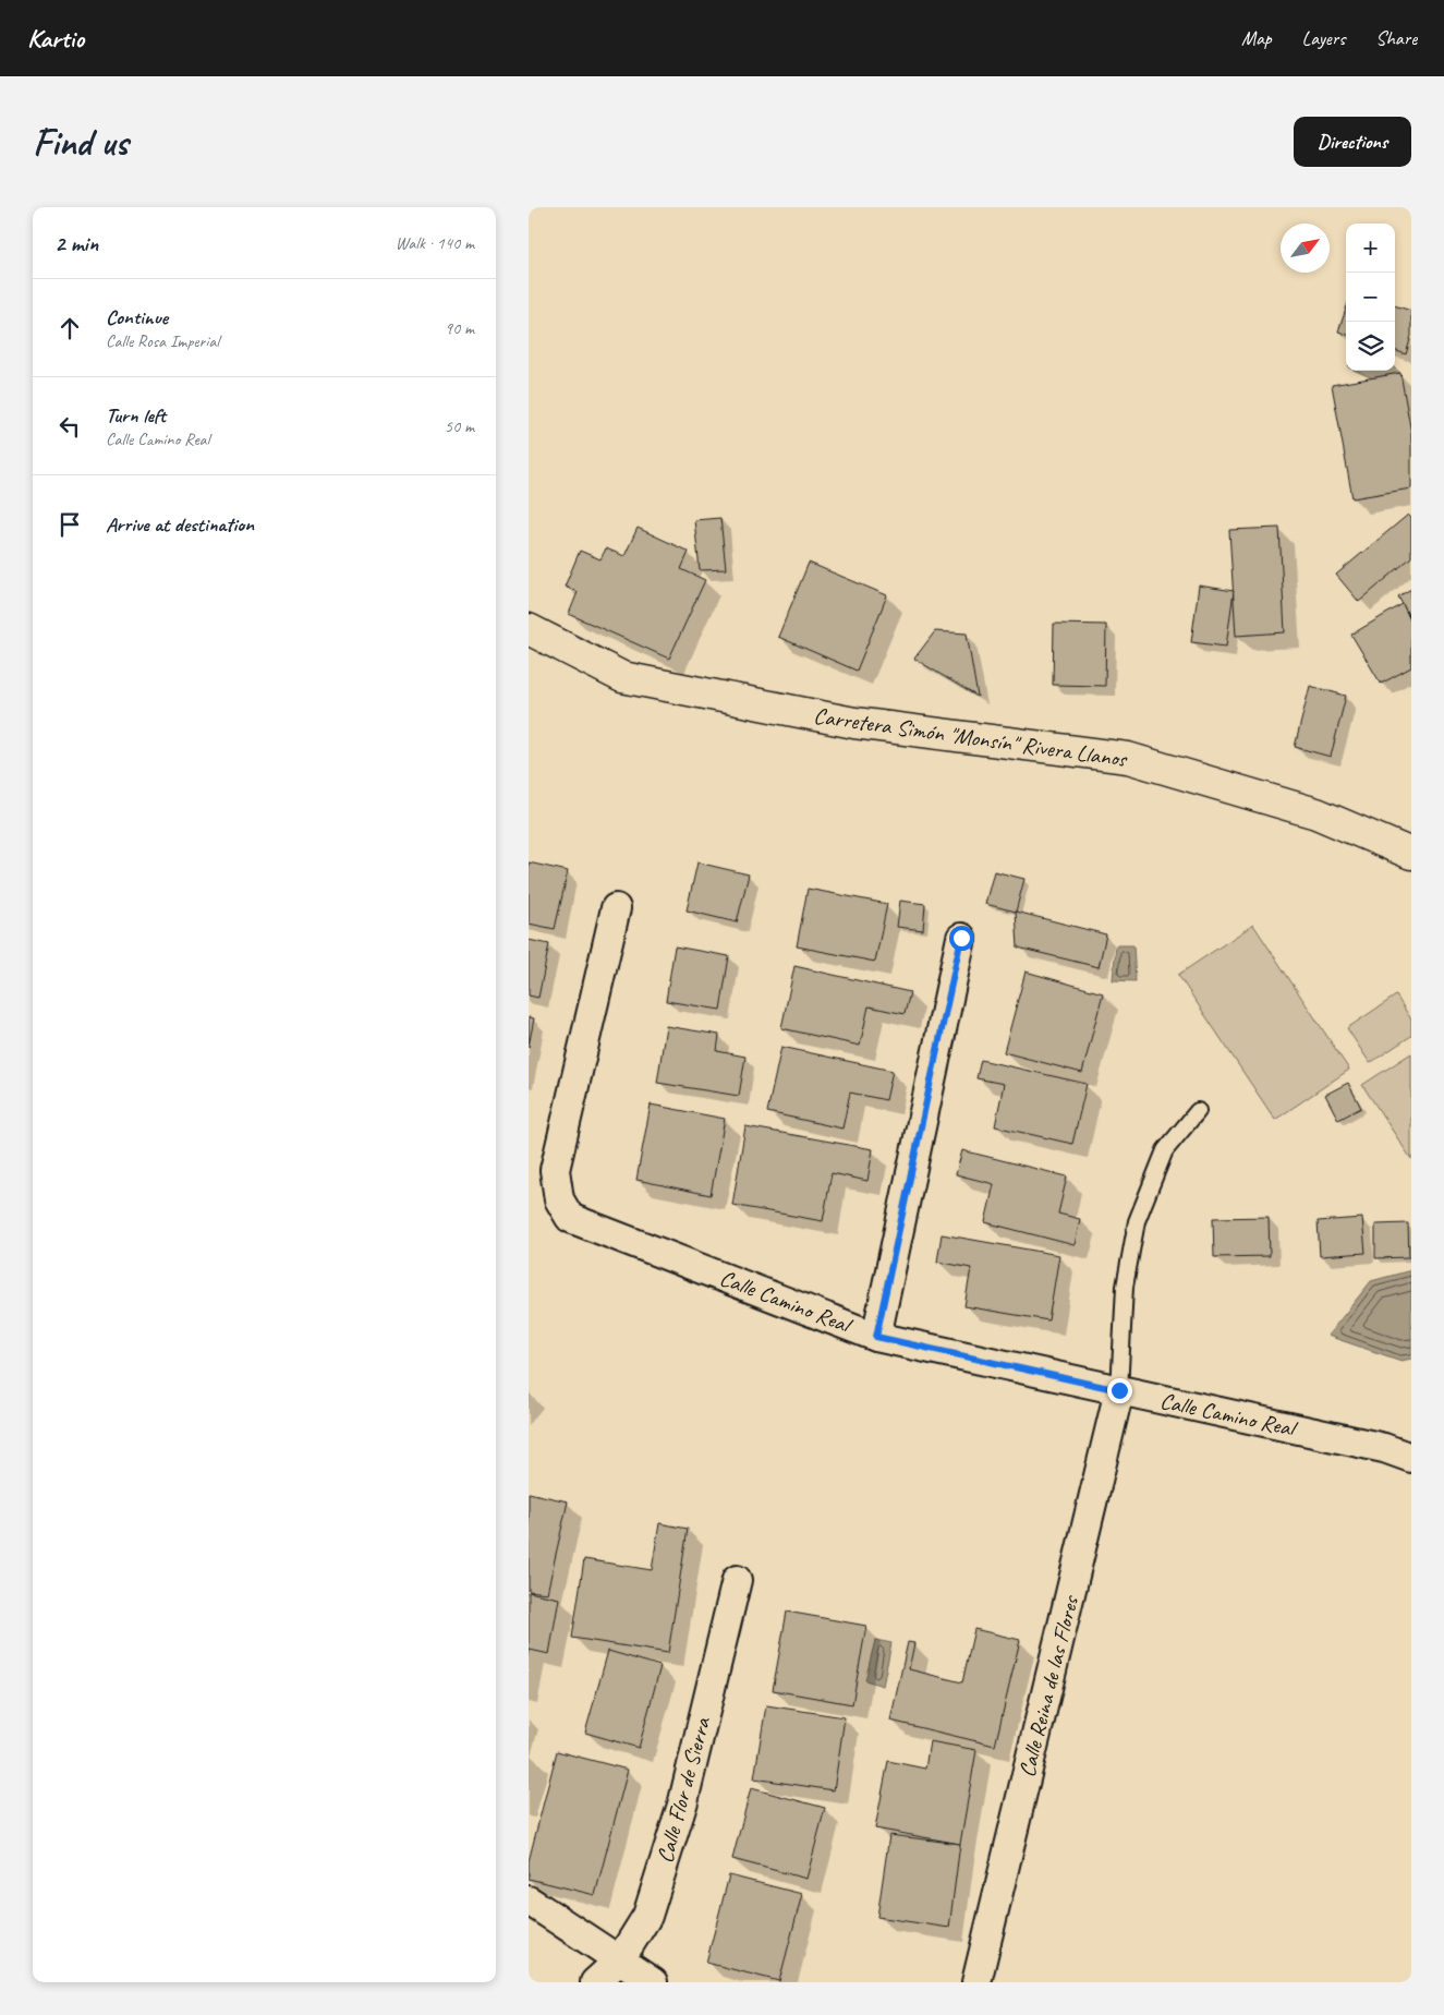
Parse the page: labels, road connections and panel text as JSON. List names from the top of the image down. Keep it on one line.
{"streets":{"street":["Carretera Simón \"Monsín\" Rivera Llanos","Calle Camino Real","Calle Reina de las Flores","Calle Flor de Sierra"]},"crossings":[["Calle Camino Real","Calle Reina de las Flores"]],"north":"top right","page":{"header":"Kartio","nav":["Map","Layers","Share"],"buttons":"Directions","title":"Find us","heading":["2 min","Walk · 140 m"],"map_buttons":["+","−"],"list":[["Continue","Calle Rosa Imperial","90 m"],["Turn left","Calle Camino Real","50 m"],"Arrive at destination"]}}
